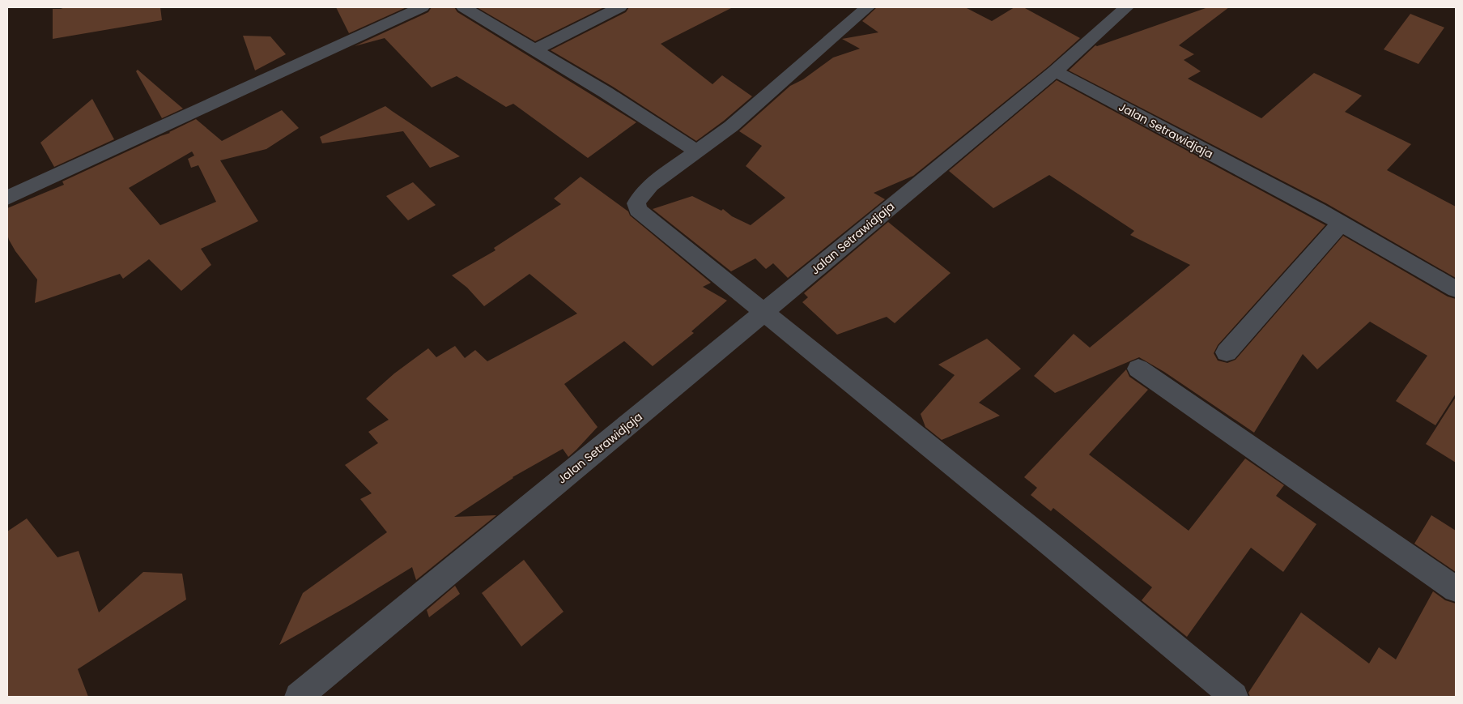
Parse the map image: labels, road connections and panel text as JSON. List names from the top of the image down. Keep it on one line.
{"streets":{"street":["Jalan Setrawidjaja"]}}
